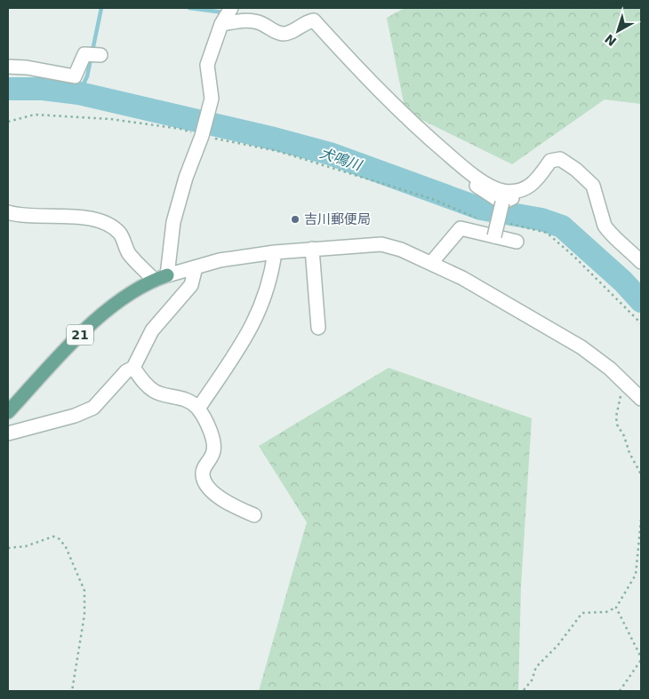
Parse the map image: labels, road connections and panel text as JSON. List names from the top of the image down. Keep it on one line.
{"streets":{"main road":["21"]},"water":["犬鳴川"],"places":["吉川郵便局"],"north":"bottom left"}
